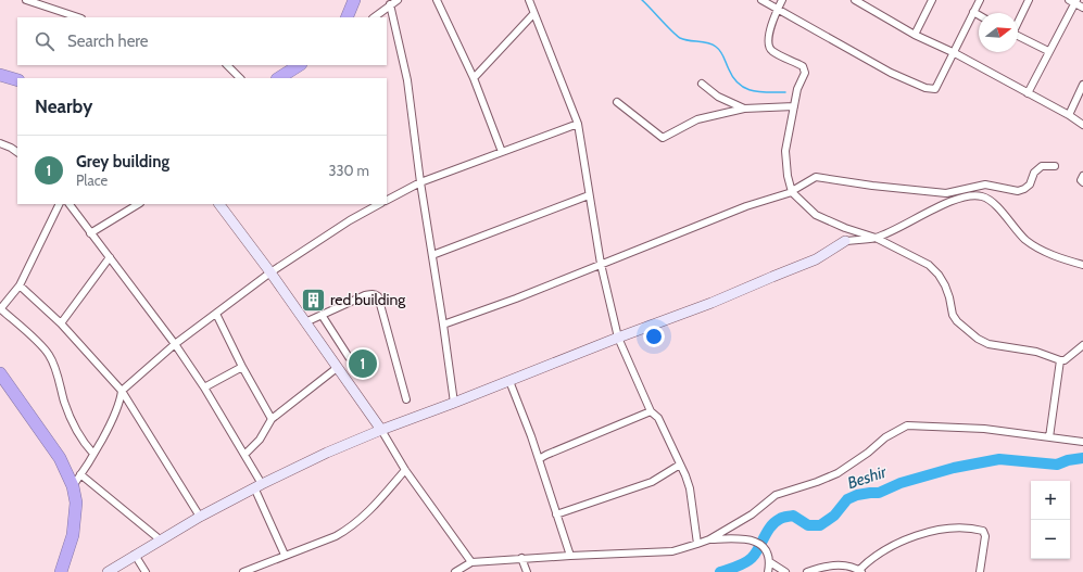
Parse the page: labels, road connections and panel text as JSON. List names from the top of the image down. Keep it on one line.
{"water":["Beshir"],"places":{"building":["red building"]},"north":"right","page":{"search":"Search here","heading":"Nearby","list":[{"mark":"1","name":"Grey building","note":"Place","value":"330 m"}],"pins":"1","map_buttons":["+","−"]}}
